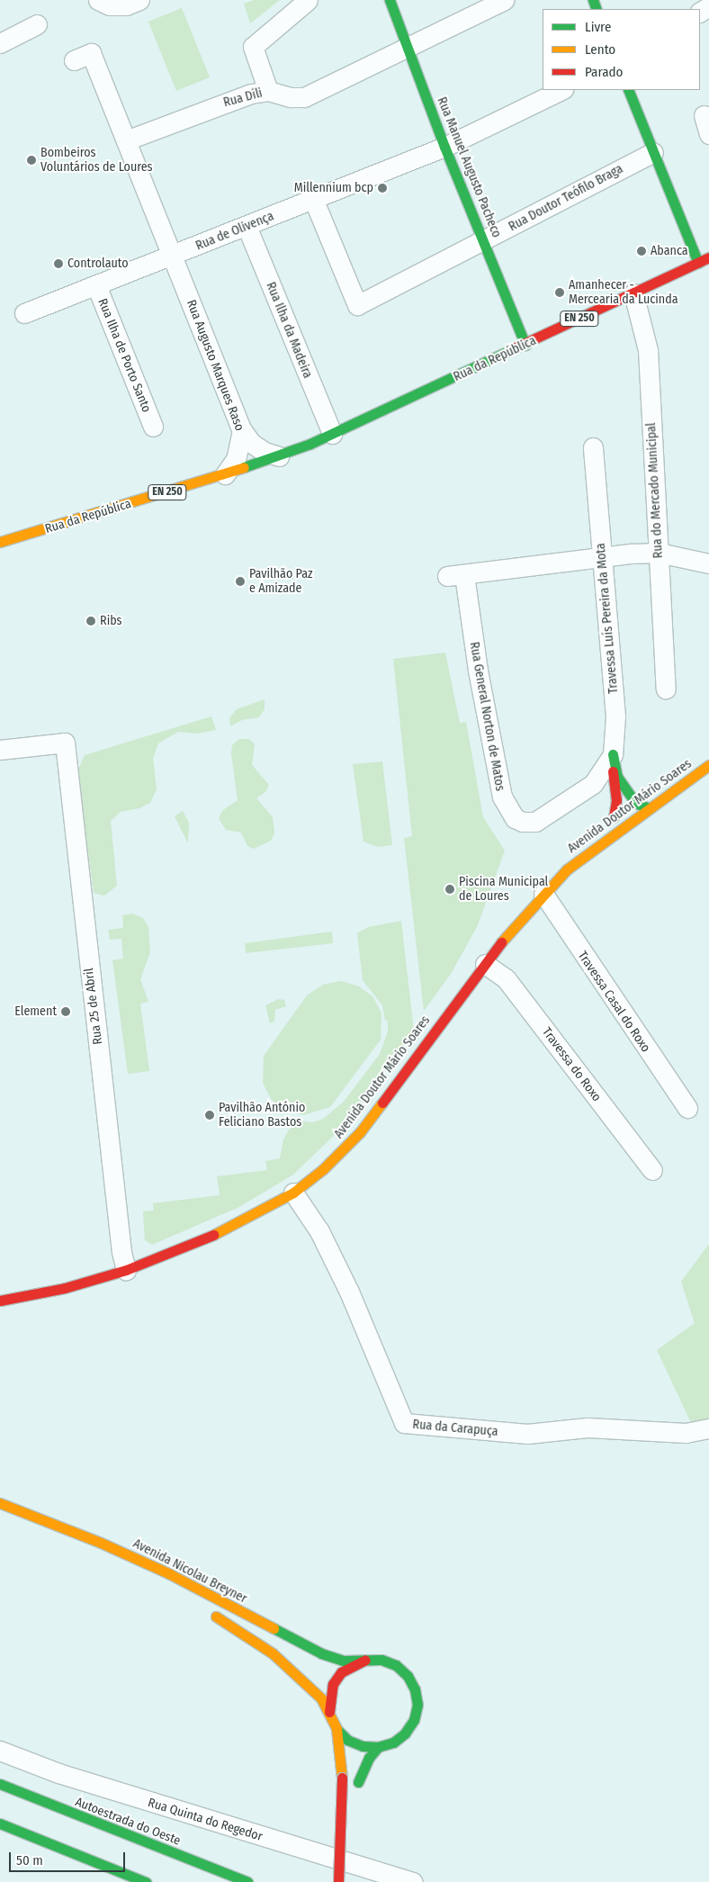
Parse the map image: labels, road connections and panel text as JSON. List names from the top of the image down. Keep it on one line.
{"streets":{"main road":["Rua Manuel Augusto Pacheco","EN 250","Rua da República","Avenida Doutor Mário Soares","Avenida Nicolau Breyner","Autoestrada do Oeste"],"street":["Rua Díli","Rua Doutor Teófilo Braga","Rua de Olivença","Rua Ilha da Madeira","Rua Ilha de Porto Santo","Rua Augusto Marques Raso","Rua do Mercado Municipal","Travessa Luís Pereira da Mota","Rua General Norton de Matos","Travessa Casal do Roxo","Rua 25 de Abril","Travessa do Roxo","Rua da Carapuça","Rua Quinta do Regedor"]},"crossings":[["Rua Díli","Rua Manuel Augusto Pacheco"],["Rua Díli","Rua Augusto Marques Raso"],["Rua Manuel Augusto Pacheco","Rua Doutor Teófilo Braga"],["Rua Manuel Augusto Pacheco","Rua de Olivença"],["Rua Manuel Augusto Pacheco","Rua da República"],["Rua Doutor Teófilo Braga","Rua de Olivença"],["Rua de Olivença","Rua Ilha da Madeira"],["Rua de Olivença","Rua Ilha de Porto Santo"],["Rua de Olivença","Rua Augusto Marques Raso"],["Rua Ilha da Madeira","Rua da República"],["Rua da República","Rua Augusto Marques Raso"],["Rua da República","Rua do Mercado Municipal"],["Travessa Luís Pereira da Mota","Rua General Norton de Matos"],["Avenida Doutor Mário Soares","Travessa Casal do Roxo"],["Avenida Doutor Mário Soares","Rua 25 de Abril"],["Avenida Doutor Mário Soares","Travessa do Roxo"],["Avenida Doutor Mário Soares","Rua da Carapuça"]],"places":["Bombeiros Voluntários de Loures","Millennium bcp","Abanca","Controlauto","Amanhecer - Mercearia da Lucinda","Pavilhão Paz e Amizade","Ribs","Piscina Municipal de Loures","Element","Pavilhão António Feliciano Bastos"],"legend":["Livre","Lento","Parado"],"scale_bar":"50 m"}
